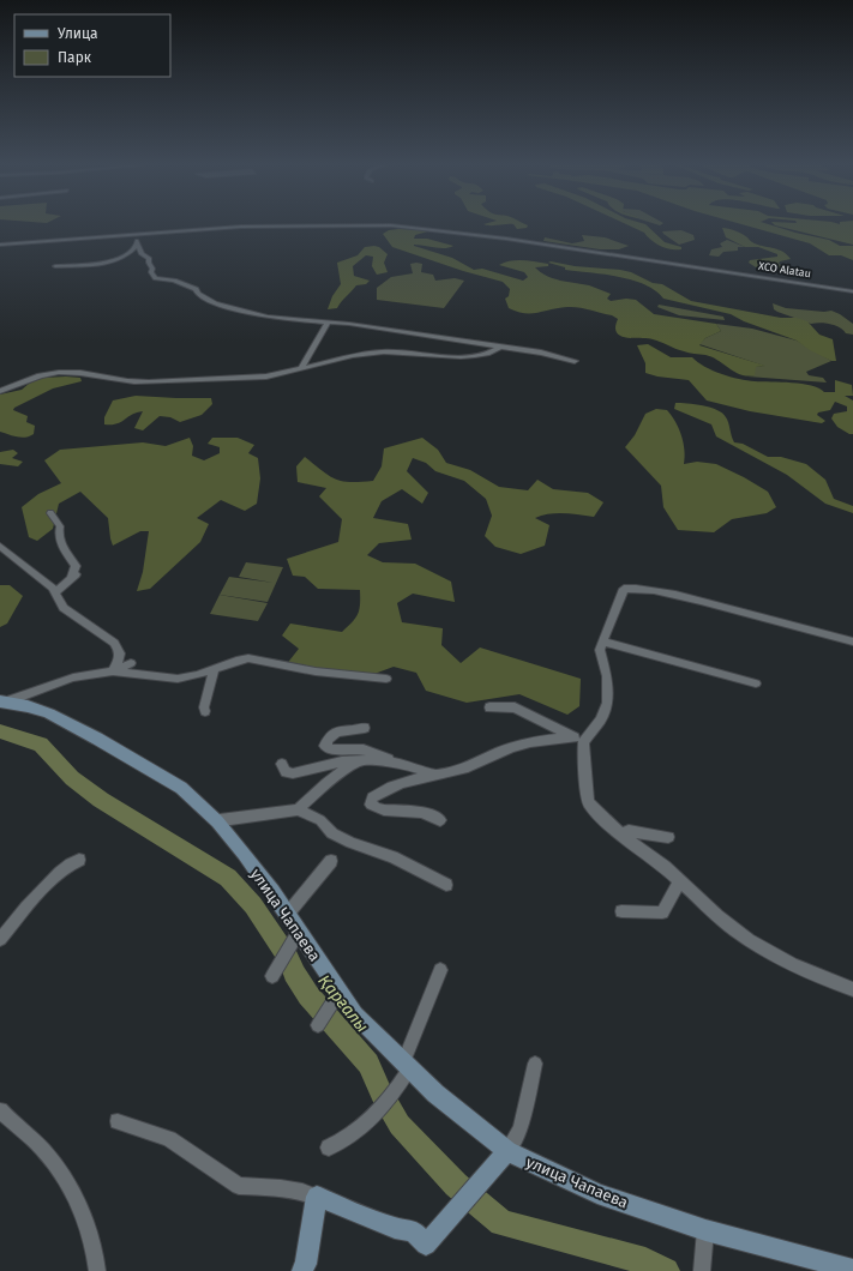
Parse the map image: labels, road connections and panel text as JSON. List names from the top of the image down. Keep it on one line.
{"streets":{"street":["XCO Alatau","улица Чапаева"]},"water":["Қарғалы"],"legend":["Улица","Парк"]}
